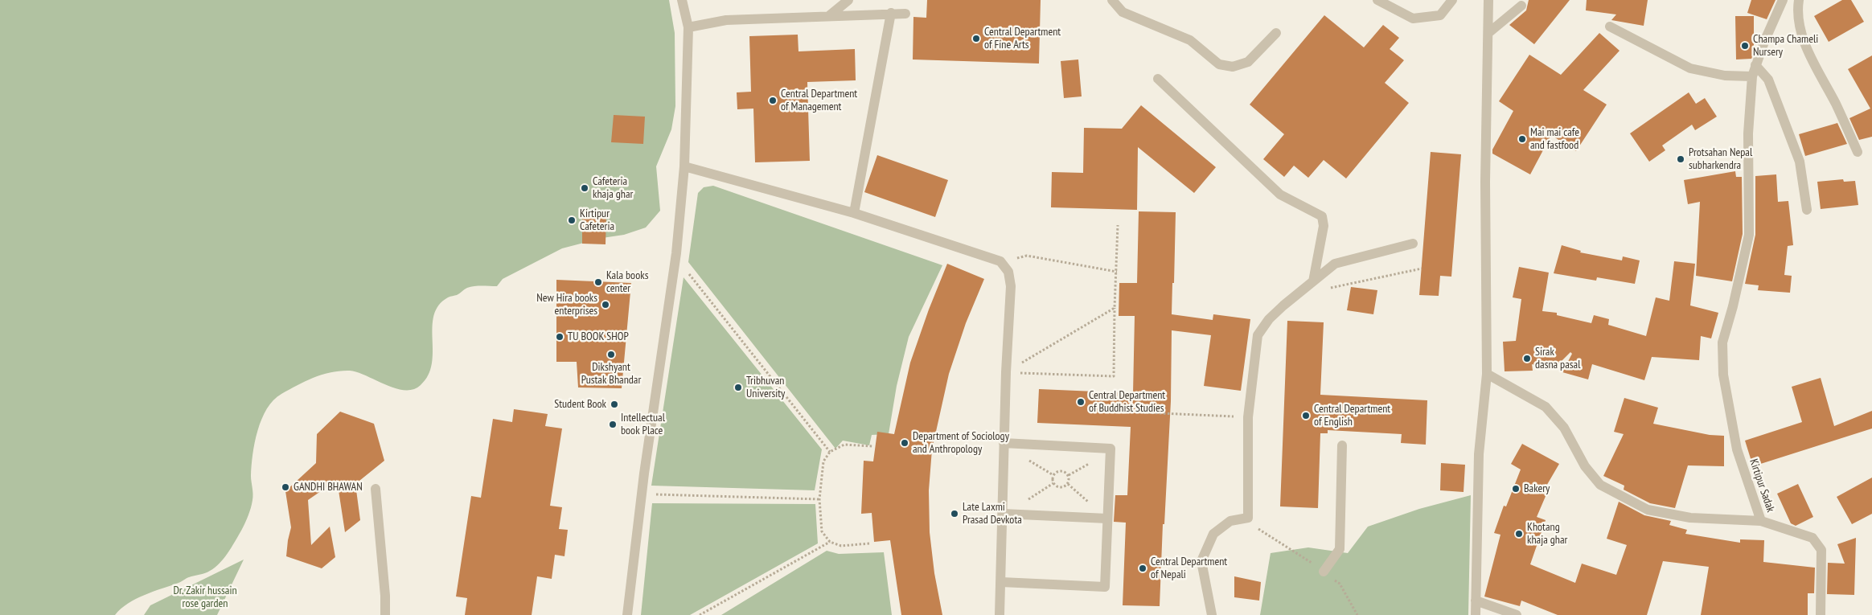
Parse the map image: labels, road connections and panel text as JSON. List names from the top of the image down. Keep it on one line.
{"streets":{"street":["Kirtipur Sadak"]},"parks":["Dr. Zakir hussain rose garden"],"places":["Central Department of Fine Arts","Champa Chameli Nursery","Central Department of Management","Mai mai cafe and fastfood","Protsahan Nepal subharkendra","Cafeteria khaja ghar","Kirtipur Cafeteria","Kala books center","New Hira books enterprises","TU BOOK SHOP","Dikshyant Pustak Bhandar","Sirak dasna pasal","Tribhuvan University","Central Department of Buddhist Studies","Student Book","Central Department of English","Intellectual book Place","Department of Sociology and Anthropology","GANDHI BHAWAN","Bakery","Late Laxmi Prasad Devkota","Khotang khaja ghar","Central Department of Nepali"]}
